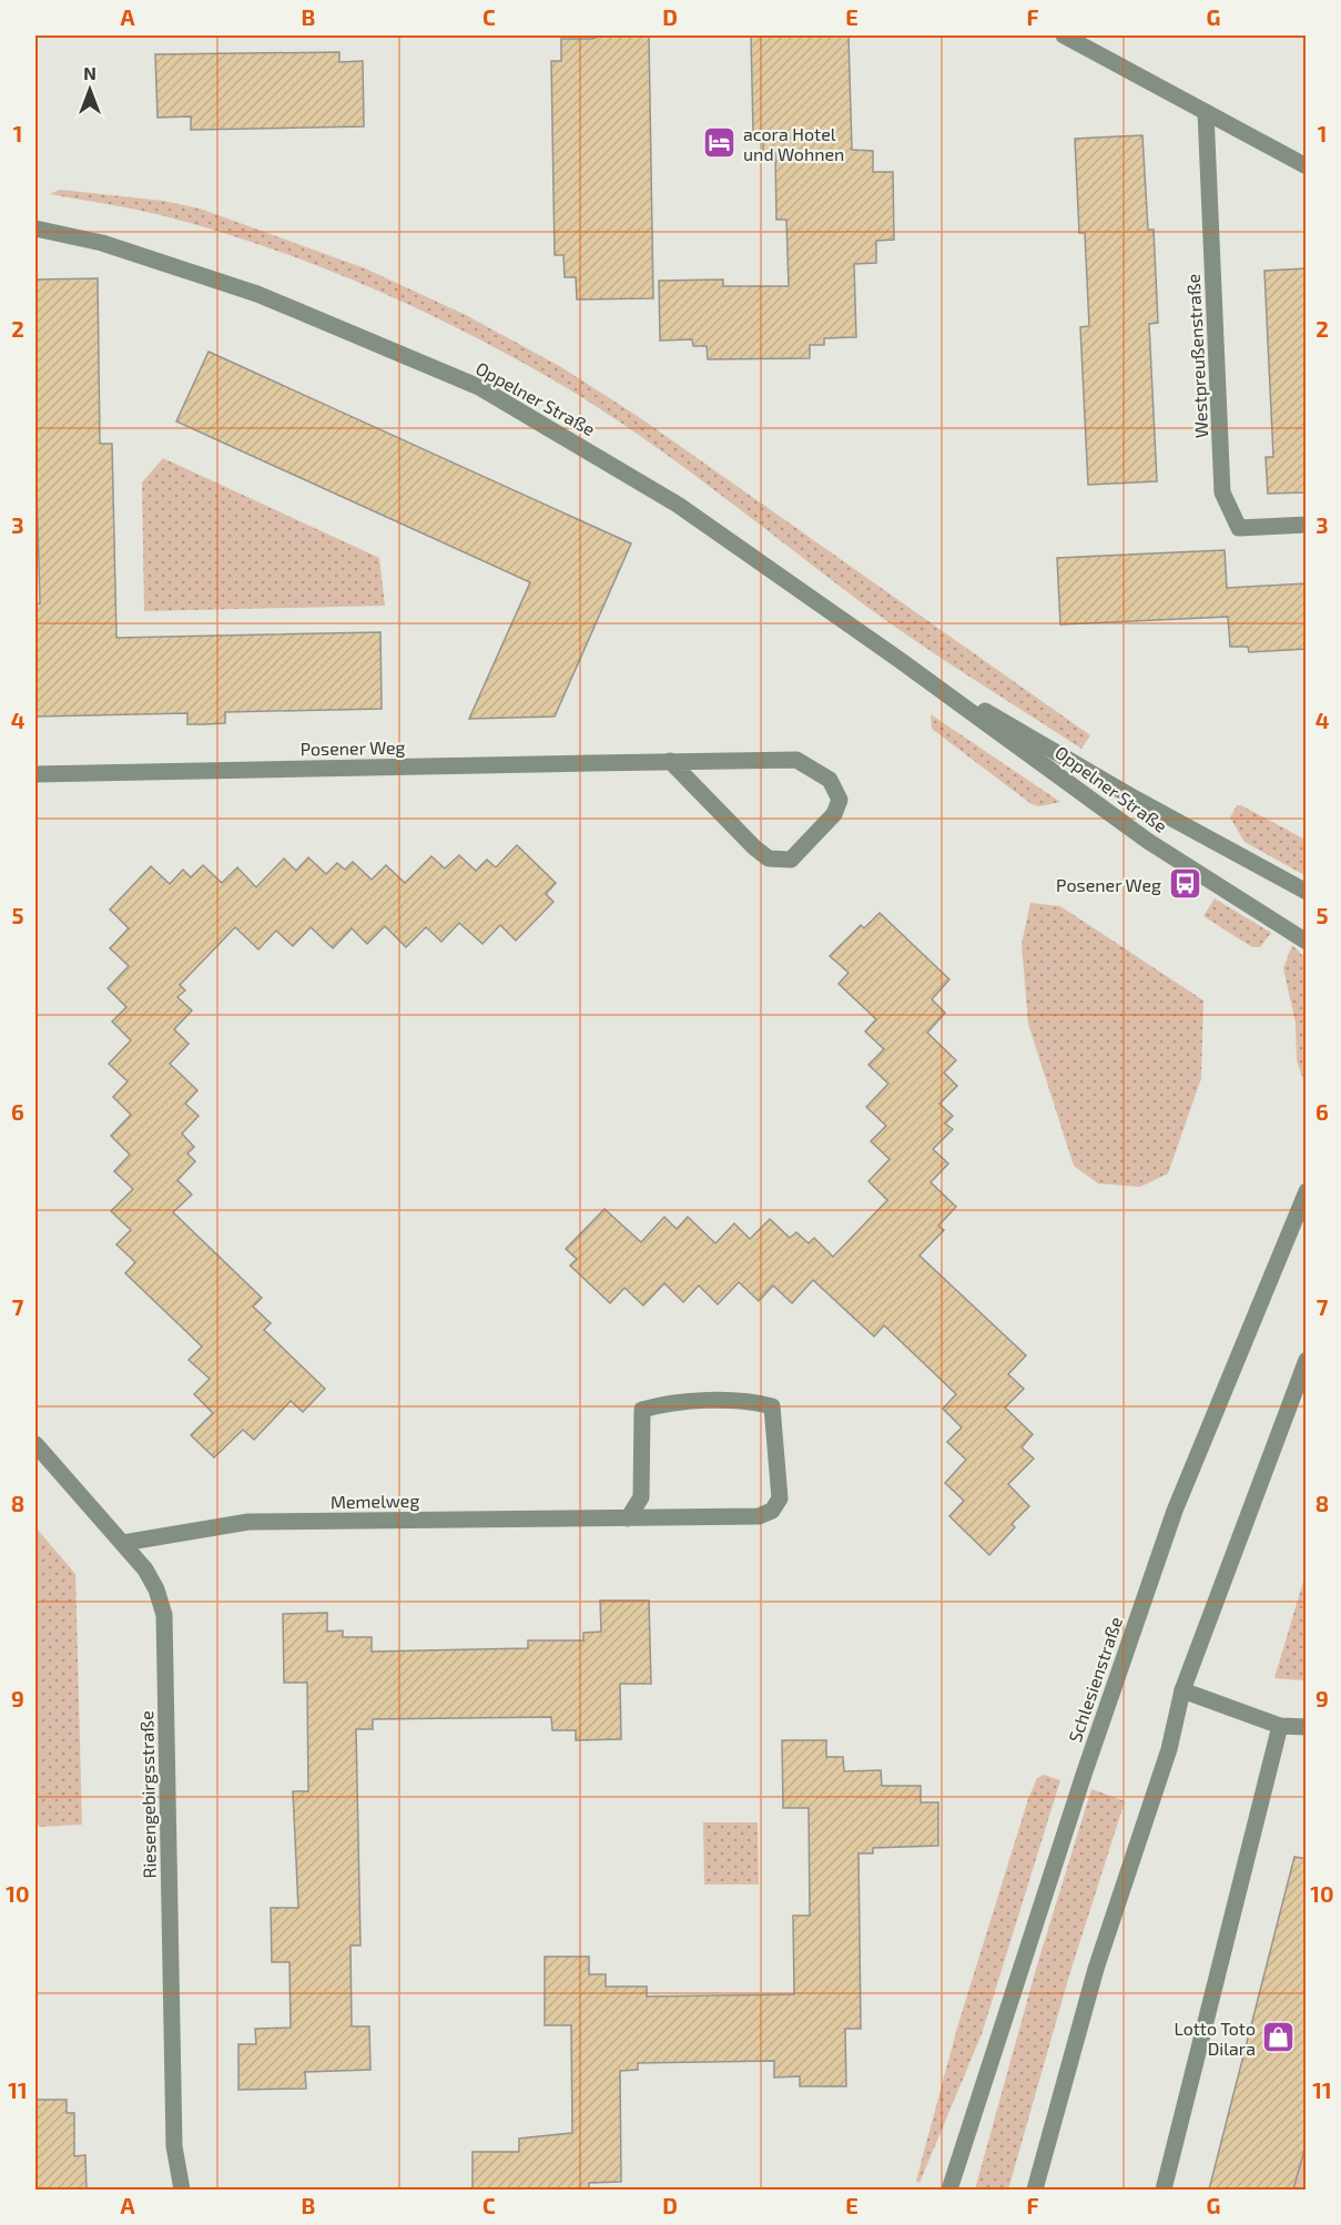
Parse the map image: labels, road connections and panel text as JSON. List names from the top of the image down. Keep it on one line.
{"streets":{"street":["Westpreußenstraße","Oppelner Straße","Posener Weg","Memelweg","Schlesienstraße","Riesengebirgsstraße"]},"crossings":[["Memelweg","Riesengebirgsstraße"]],"places":{"hotel":["acora Hotel und Wohnen"],"bus stop":["Posener Weg"],"shop":["Lotto Toto Dilara"]},"north":"top","grid":{"columns":["A","B","C","D","E","F","G"],"rows":["1","2","3","4","5","6","7","8","9","10","11"]}}
